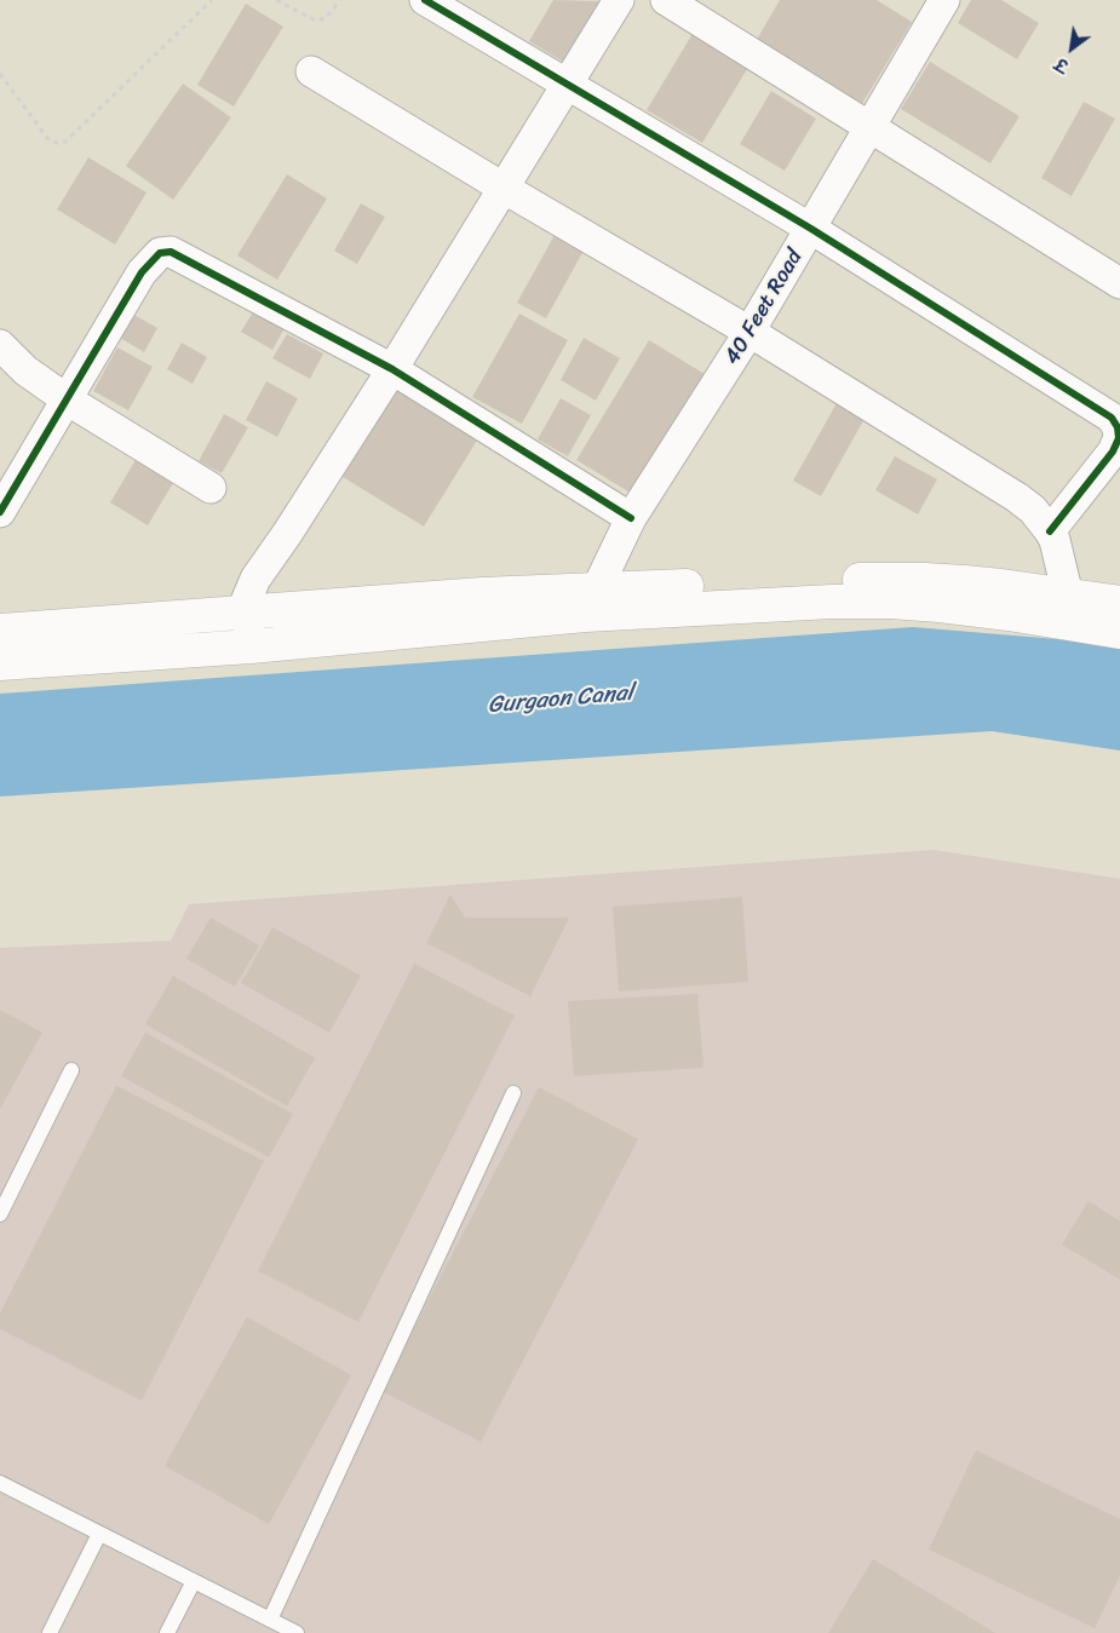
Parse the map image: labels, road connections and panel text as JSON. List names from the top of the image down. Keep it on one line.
{"streets":{"street":["40 Feet Road"]},"water":["Gurgaon Canal"],"north":"bottom left"}
